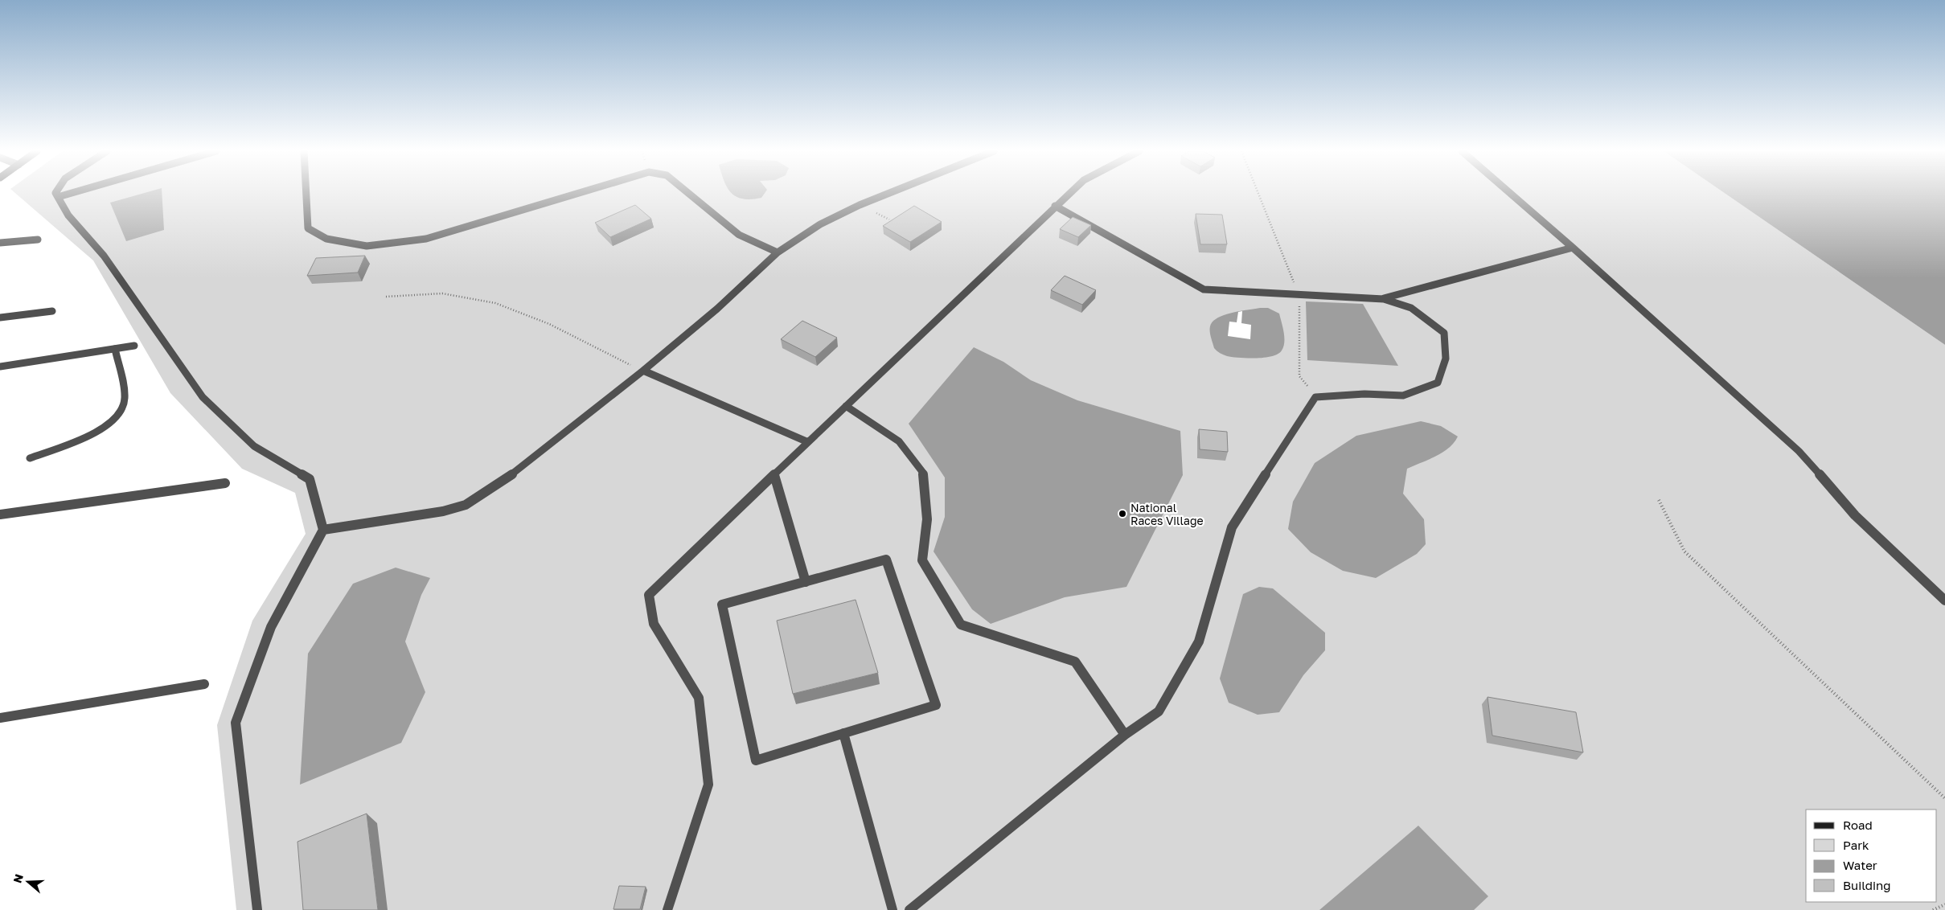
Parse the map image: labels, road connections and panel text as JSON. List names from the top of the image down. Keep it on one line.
{"places":["National Races Village"],"legend":["Road","Park","Water","Building"],"north":"left"}
